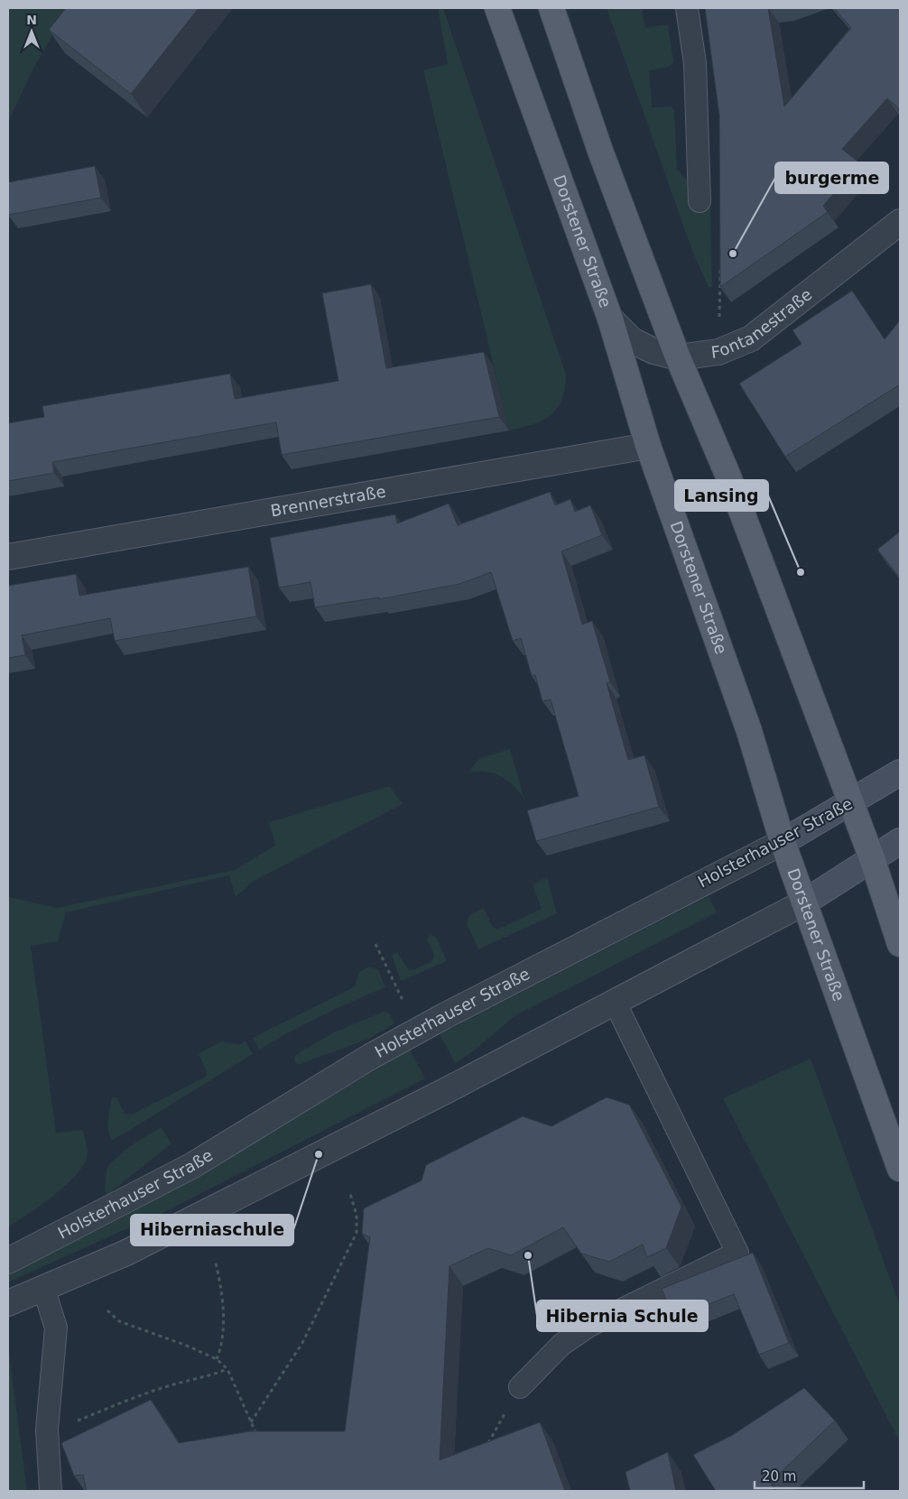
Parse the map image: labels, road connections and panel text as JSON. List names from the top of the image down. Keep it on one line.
{"streets":{"main road":["Dorstener Straße","Holsterhauser Straße"],"street":["Fontanestraße","Brennerstraße"]},"crossings":[["Dorstener Straße","Fontanestraße"],["Dorstener Straße","Brennerstraße"],["Dorstener Straße","Holsterhauser Straße"]],"places":["burgerme","Lansing","Hiberniaschule","Hibernia Schule"],"scale_bar":"20 m","north":"top"}
